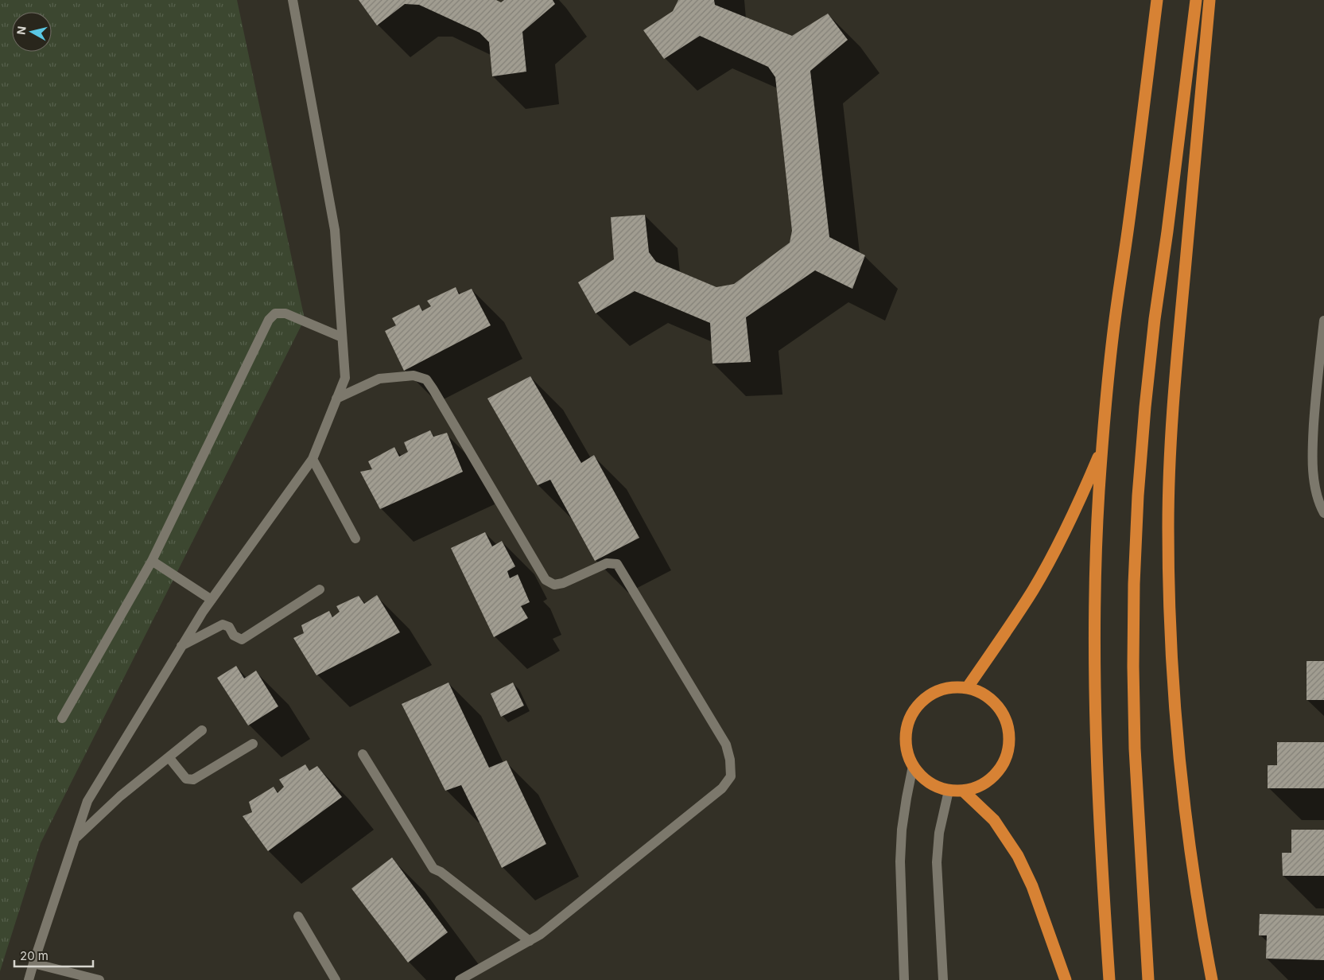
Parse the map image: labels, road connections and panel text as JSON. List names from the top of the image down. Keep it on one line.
{"scale_bar":"20 m","north":"left"}
